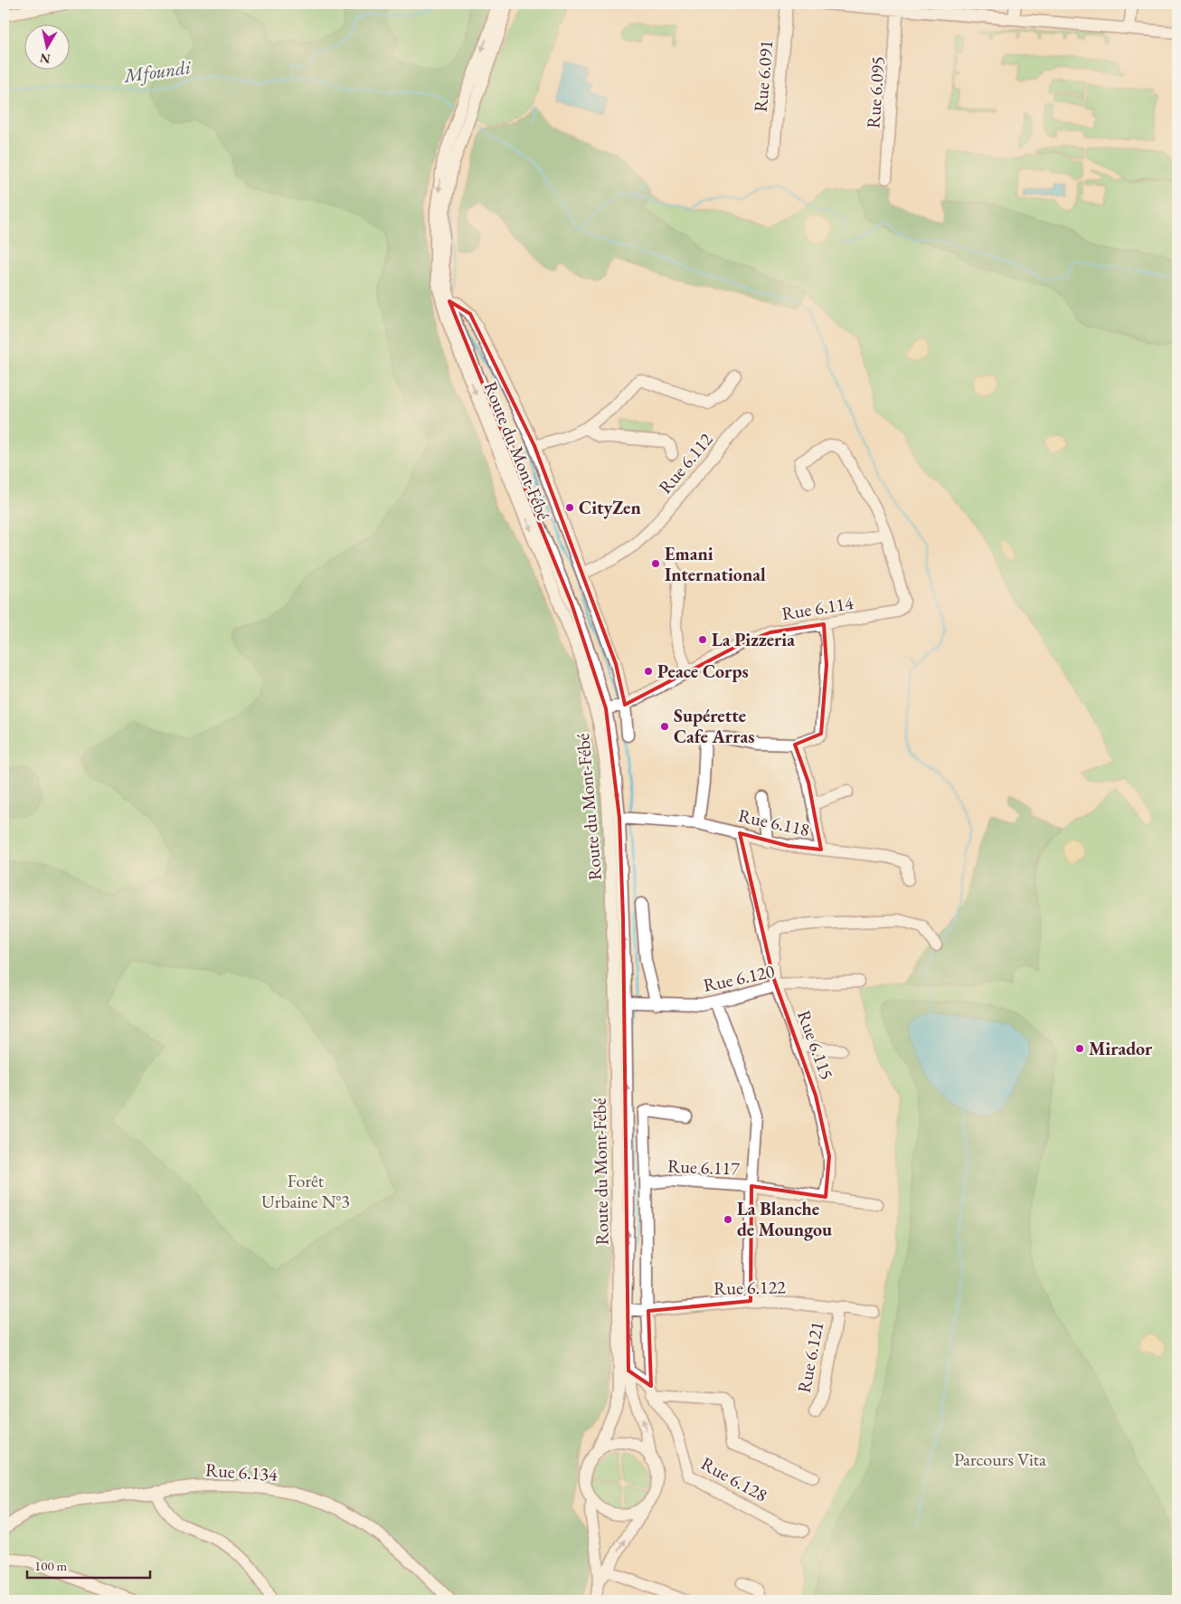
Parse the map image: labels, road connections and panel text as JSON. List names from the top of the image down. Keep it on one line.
{"streets":{"street":["Rue 6.091","Rue 6.095","Route du Mont-Fébé","Rue 6.112","Rue 6.114","Rue 6.118","Rue 6.120","Rue 6.115","Rue 6.117","Rue 6.122","Rue 6.121","Rue 6.134","Rue 6.128"]},"crossings":[["Route du Mont-Fébé","Rue 6.114"],["Route du Mont-Fébé","Rue 6.118"],["Route du Mont-Fébé","Rue 6.120"],["Route du Mont-Fébé","Rue 6.122"],["Route du Mont-Fébé","Rue 6.128"],["Rue 6.118","Rue 6.115"],["Rue 6.120","Rue 6.115"],["Rue 6.120","Rue 6.117"],["Rue 6.117","Rue 6.122"],["Rue 6.117","Rue 6.128"],["Rue 6.122","Rue 6.121"]],"water":["Mfoundi"],"parks":["Forêt Urbaine N°3","Parcours Vita"],"places":["CityZen","Emani International","La Pizzeria","Peace Corps","Supérette Cafe Arras","Mirador","La Blanche de Moungou"],"scale_bar":"100 m","north":"bottom"}
